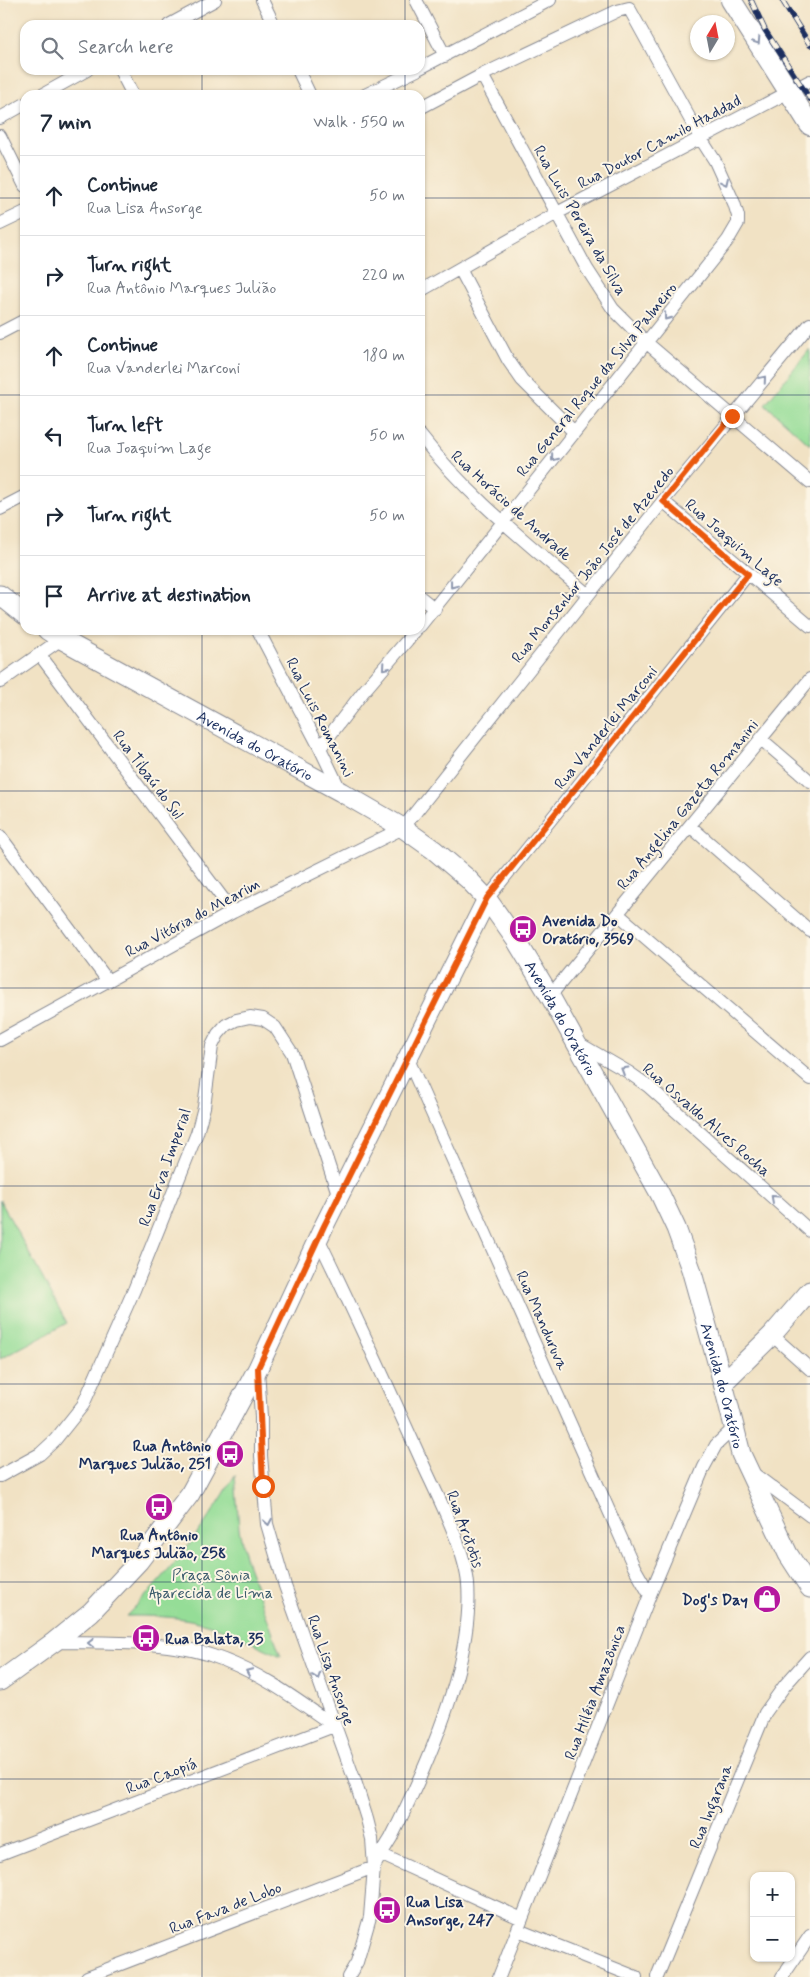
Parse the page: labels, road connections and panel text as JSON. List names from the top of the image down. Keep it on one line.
{"streets":{"main road":["Avenida do Oratório"],"street":["Rua Doutor Camilo Haddad","Rua Luis Pereira da Silva","Rua General Roque da Silva Palmeiro","Rua Horácio de Andrade","Rua Joaquim Lage","Rua Monsenhor João José de Azevedo","Rua Luis Romanini","Rua Vanderlei Marconi","Rua Tibaú do Sul","Rua Angelina Gazeta Romanini","Rua Vitória do Mearim","Rua Osvaldo Alves Rocha","Rua Erva Imperial","Rua Manduruva","Rua Arctotis","Rua Lisa Ansorge","Rua Hiléia Amazônica","Rua Caopiá","Rua Ingarana","Rua Fava de Lobo"]},"crossings":[["Rua Doutor Camilo Haddad","Rua Luis Pereira da Silva"],["Rua Doutor Camilo Haddad","Rua General Roque da Silva Palmeiro"],["Rua Luis Pereira da Silva","Rua General Roque da Silva Palmeiro"],["Rua Luis Pereira da Silva","Rua Monsenhor João José de Azevedo"],["Rua General Roque da Silva Palmeiro","Rua Horácio de Andrade"],["Rua Horácio de Andrade","Rua Monsenhor João José de Azevedo"],["Rua Joaquim Lage","Rua Monsenhor João José de Azevedo"],["Rua Joaquim Lage","Rua Vanderlei Marconi"],["Rua Monsenhor João José de Azevedo","Avenida do Oratório"],["Rua Monsenhor João José de Azevedo","Rua Vitória do Mearim"],["Rua Luis Romanini","Avenida do Oratório"],["Rua Vanderlei Marconi","Avenida do Oratório"],["Avenida do Oratório","Rua Angelina Gazeta Romanini"],["Avenida do Oratório","Rua Vitória do Mearim"],["Avenida do Oratório","Rua Osvaldo Alves Rocha"],["Avenida do Oratório","Rua Hiléia Amazônica"],["Rua Tibaú do Sul","Rua Vitória do Mearim"],["Rua Manduruva","Rua Hiléia Amazônica"],["Rua Arctotis","Rua Lisa Ansorge"],["Rua Arctotis","Rua Fava de Lobo"],["Rua Lisa Ansorge","Rua Caopiá"],["Rua Lisa Ansorge","Rua Fava de Lobo"]],"one_way":["Rua General Roque da Silva Palmeiro","Rua Lisa Ansorge"],"parks":["Praça Sônia Aparecida de Lima"],"places":{"bus stop":["Avenida Do Oratório, 3569","Rua Antônio Marques Julião, 251","Rua Antônio Marques Julião, 258","Rua Balata, 35","Rua Lisa Ansorge, 247"],"shop":["Dog's Day"]},"north":"top","page":{"search":"Search here","heading":["7 min","Walk · 550 m"],"list":[["Continue","Rua Lisa Ansorge","50 m"],["Turn right","Rua Antônio Marques Julião","220 m"],["Continue","Rua Vanderlei Marconi","180 m"],["Turn left","Rua Joaquim Lage","50 m"],["Turn right","50 m"],"Arrive at destination"],"map_buttons":["+","−"]}}
